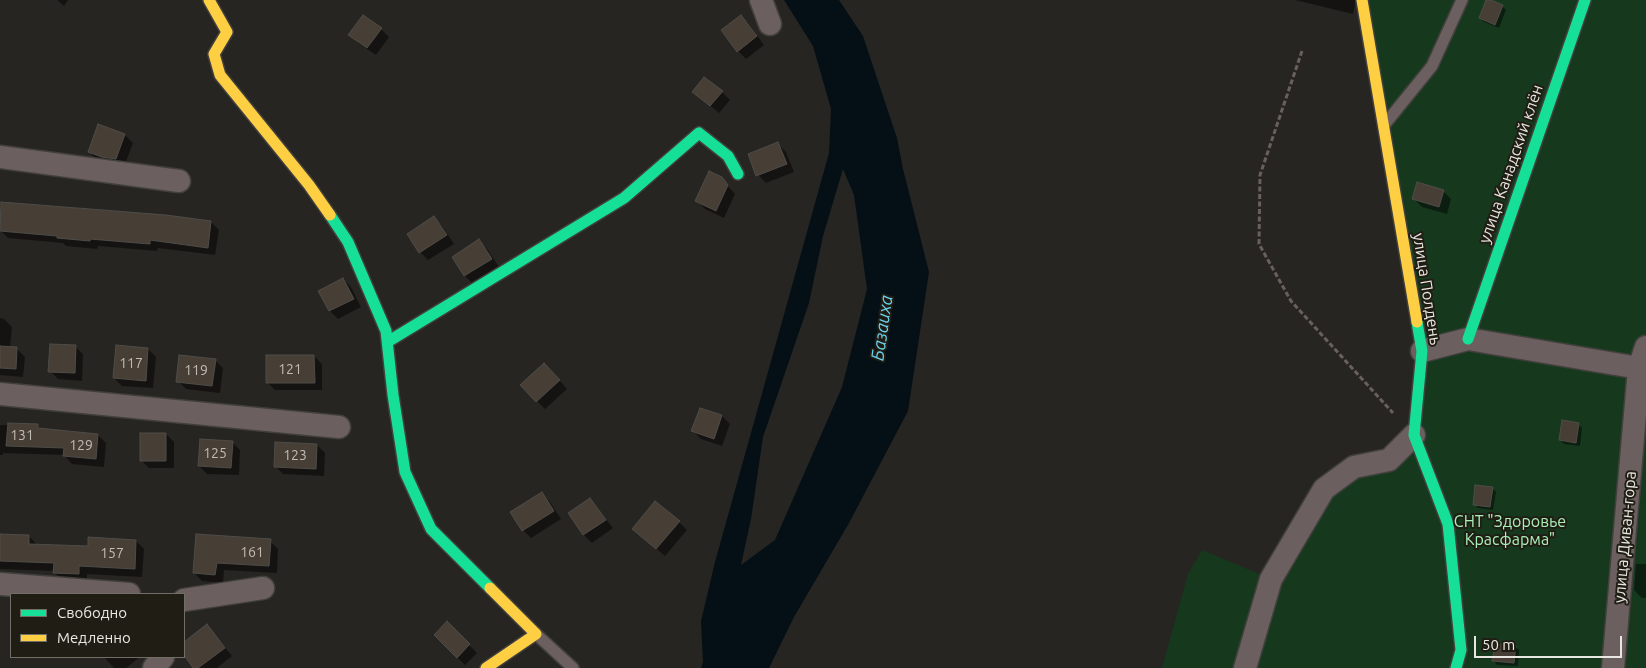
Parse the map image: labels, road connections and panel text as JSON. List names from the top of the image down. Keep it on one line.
{"streets":{"street":["улица Канадский клён","улица Полдень","улица Диван-гора"]},"water":["Базаиха"],"parks":["СНТ \"Здоровье Красфарма\""],"house_numbers":["117","121","119","131","129","125","123","161","157"],"legend":["Свободно","Медленно"],"scale_bar":"50 m"}
